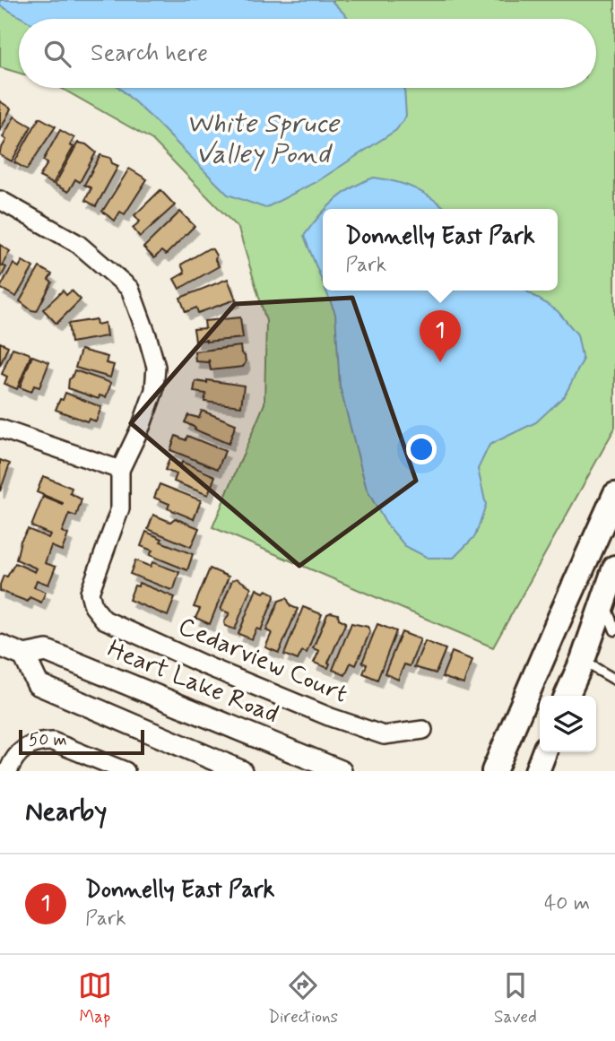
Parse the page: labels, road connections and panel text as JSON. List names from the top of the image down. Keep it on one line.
{"streets":{"street":["Cedarview Court","Heart Lake Road"]},"water":["White Spruce Valley Pond"],"scale_bar":"50 m","page":{"search":"Search here","popup":["Donnelly East Park","Park"],"pins":"1","scale":"50 m","heading":"Nearby","list":[{"mark":"1","name":"Donnelly East Park","note":"Park","value":"40 m"}],"nav":["Map","Directions","Saved"]}}
